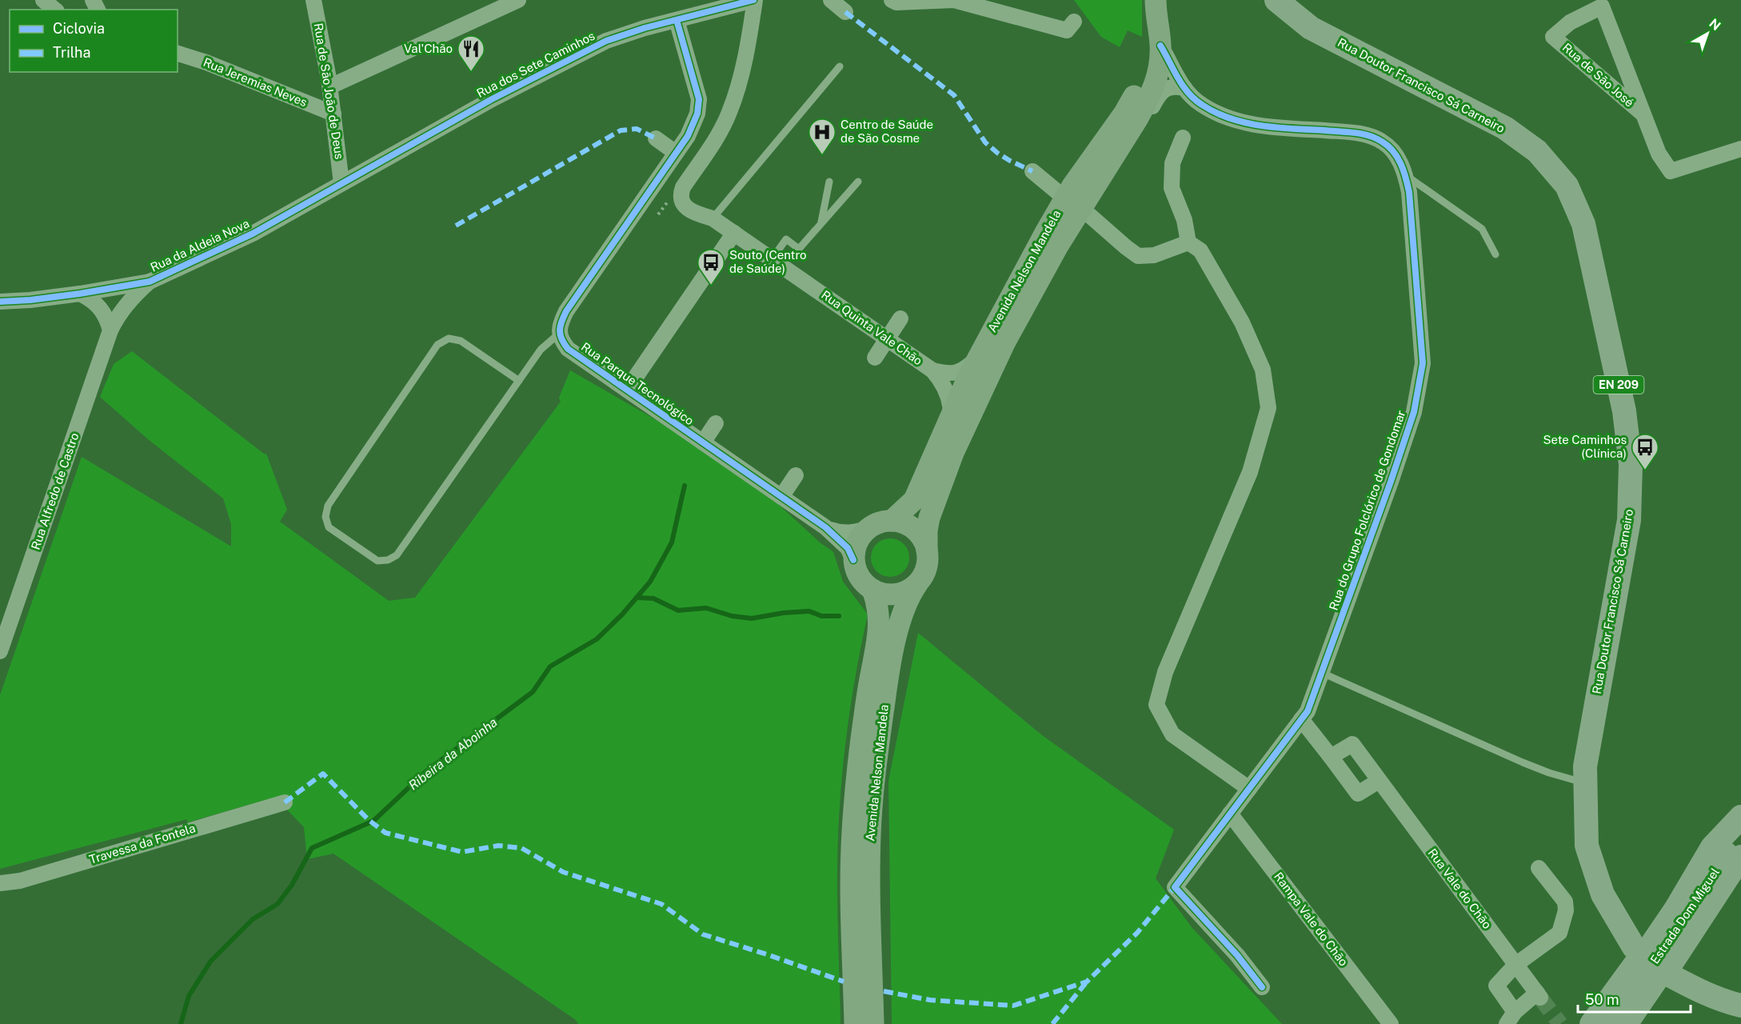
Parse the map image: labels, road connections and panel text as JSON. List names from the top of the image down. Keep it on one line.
{"streets":{"main road":["Rua Doutor Francisco Sá Carneiro","Avenida Nelson Mandela","EN 209","Estrada Dom Miguel"],"street":["Rua dos Sete Caminhos","Rua de São José","Rua Jeremias Neves","Rua de São João de Deus","Rua da Aldeia Nova","Rua Quinta Vale Chão","Rua Parque Tecnológico","Rua Alfredo de Castro","Rua do Grupo Folclórico de Gondomar","Travessa da Fontela","Rua Vale do Chão","Rampa Vale do Chão"]},"crossings":[["Rua dos Sete Caminhos","Rua de São João de Deus"],["Rua dos Sete Caminhos","Rua da Aldeia Nova"],["Rua dos Sete Caminhos","Rua Quinta Vale Chão"],["Rua Jeremias Neves","Rua de São João de Deus"],["Rua Doutor Francisco Sá Carneiro","EN 209"],["Rua de São João de Deus","Rua da Aldeia Nova"],["Rua da Aldeia Nova","Rua Alfredo de Castro"],["Avenida Nelson Mandela","Rua Quinta Vale Chão"],["Avenida Nelson Mandela","Rua Parque Tecnológico"],["Avenida Nelson Mandela","Rua do Grupo Folclórico de Gondomar"],["Rua do Grupo Folclórico de Gondomar","Rampa Vale do Chão"]],"water":["Ribeira da Aboinha"],"places":{"restaurant":["Val'Chão"],"hospital":["Centro de Saúde de São Cosme"],"bus stop":["Souto (Centro de Saúde)","Sete Caminhos (Clínica)"]},"legend":["Ciclovia","Trilha"],"scale_bar":"50 m","north":"top right"}
